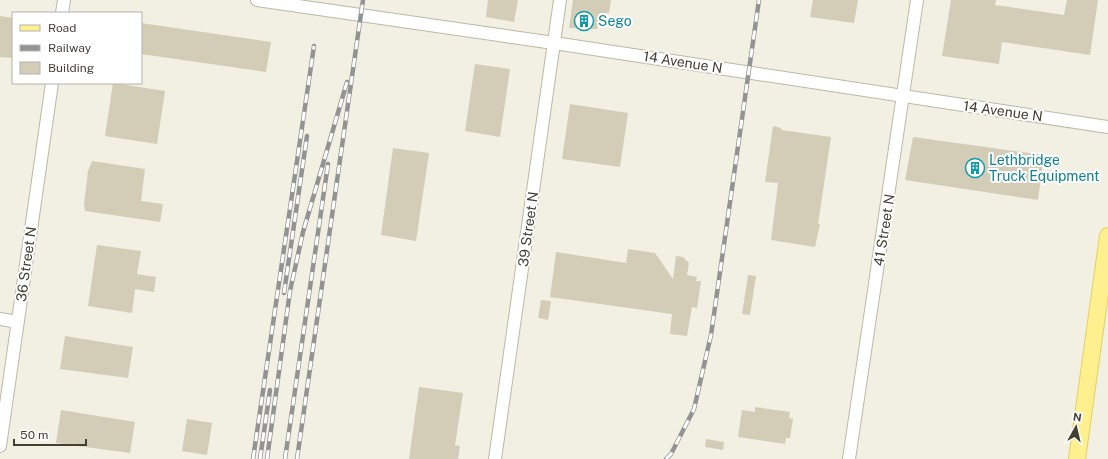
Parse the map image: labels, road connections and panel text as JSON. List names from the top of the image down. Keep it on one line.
{"streets":{"street":["14 Avenue N","39 Street N","41 Street N","36 Street N"]},"crossings":[["14 Avenue N","39 Street N"],["14 Avenue N","41 Street N"]],"places":{"building":["Sego","Lethbridge Truck Equipment"]},"legend":["Road","Railway","Building"],"scale_bar":"50 m","north":"top"}
